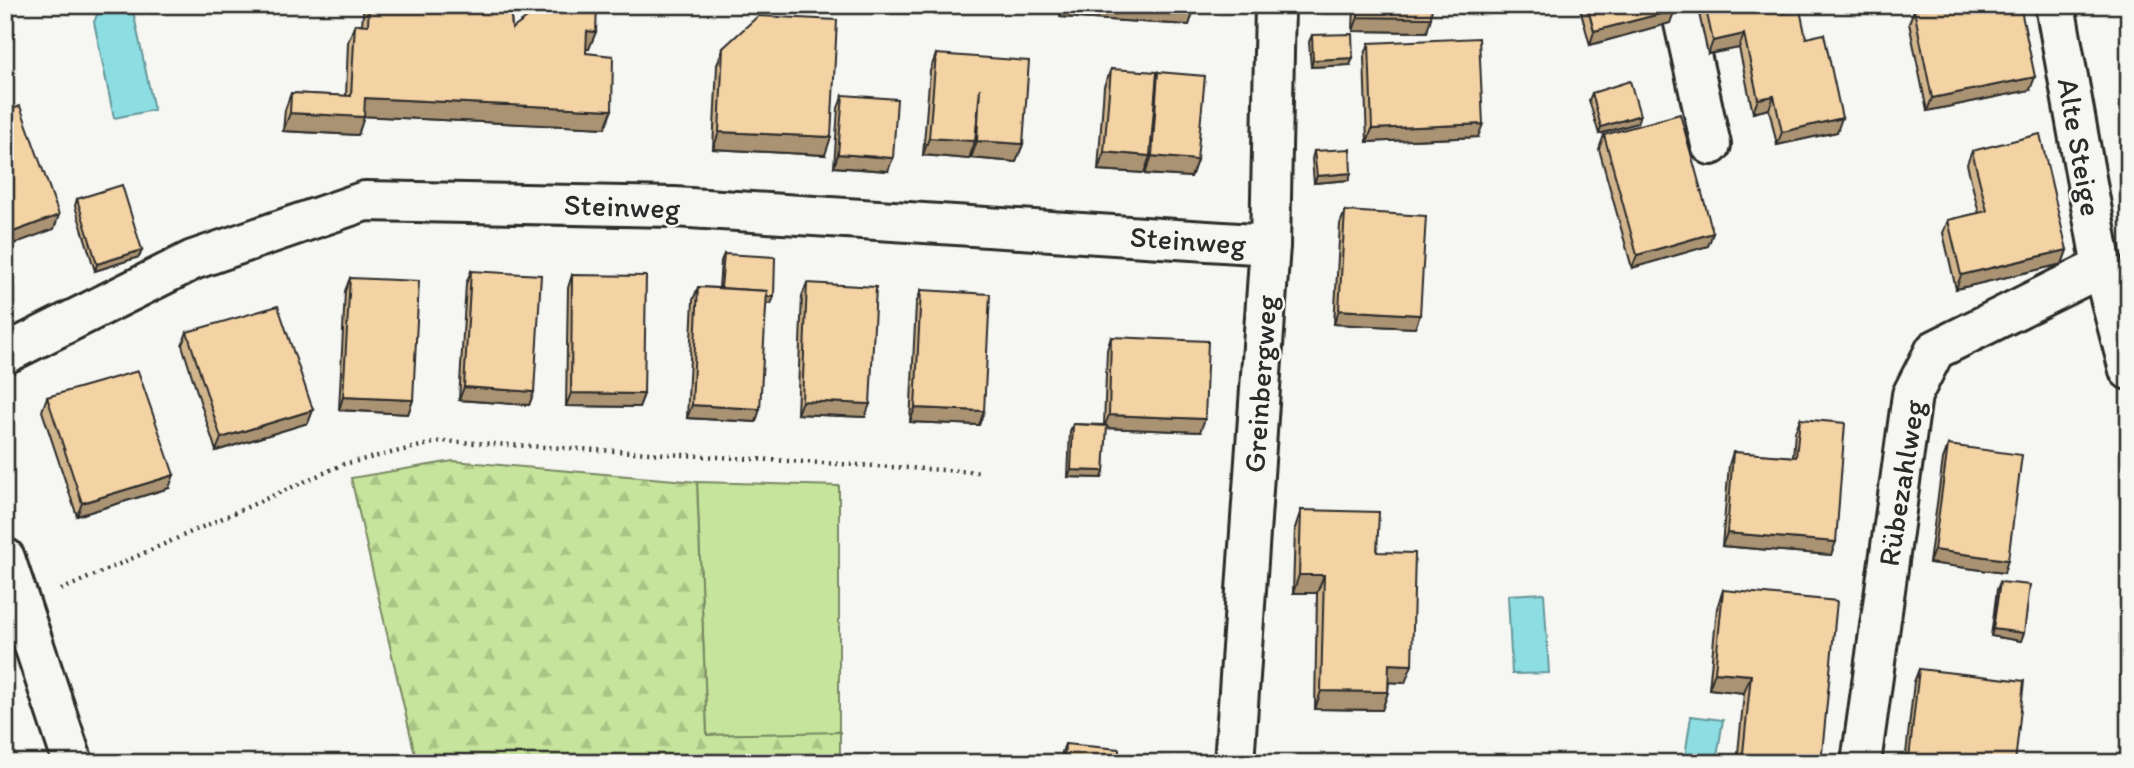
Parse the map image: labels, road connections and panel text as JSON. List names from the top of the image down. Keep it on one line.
{"streets":{"street":["Alte Steige","Steinweg","Greinbergweg","Rübezahlweg"]},"crossings":[["Alte Steige","Rübezahlweg"],["Steinweg","Greinbergweg"]]}
